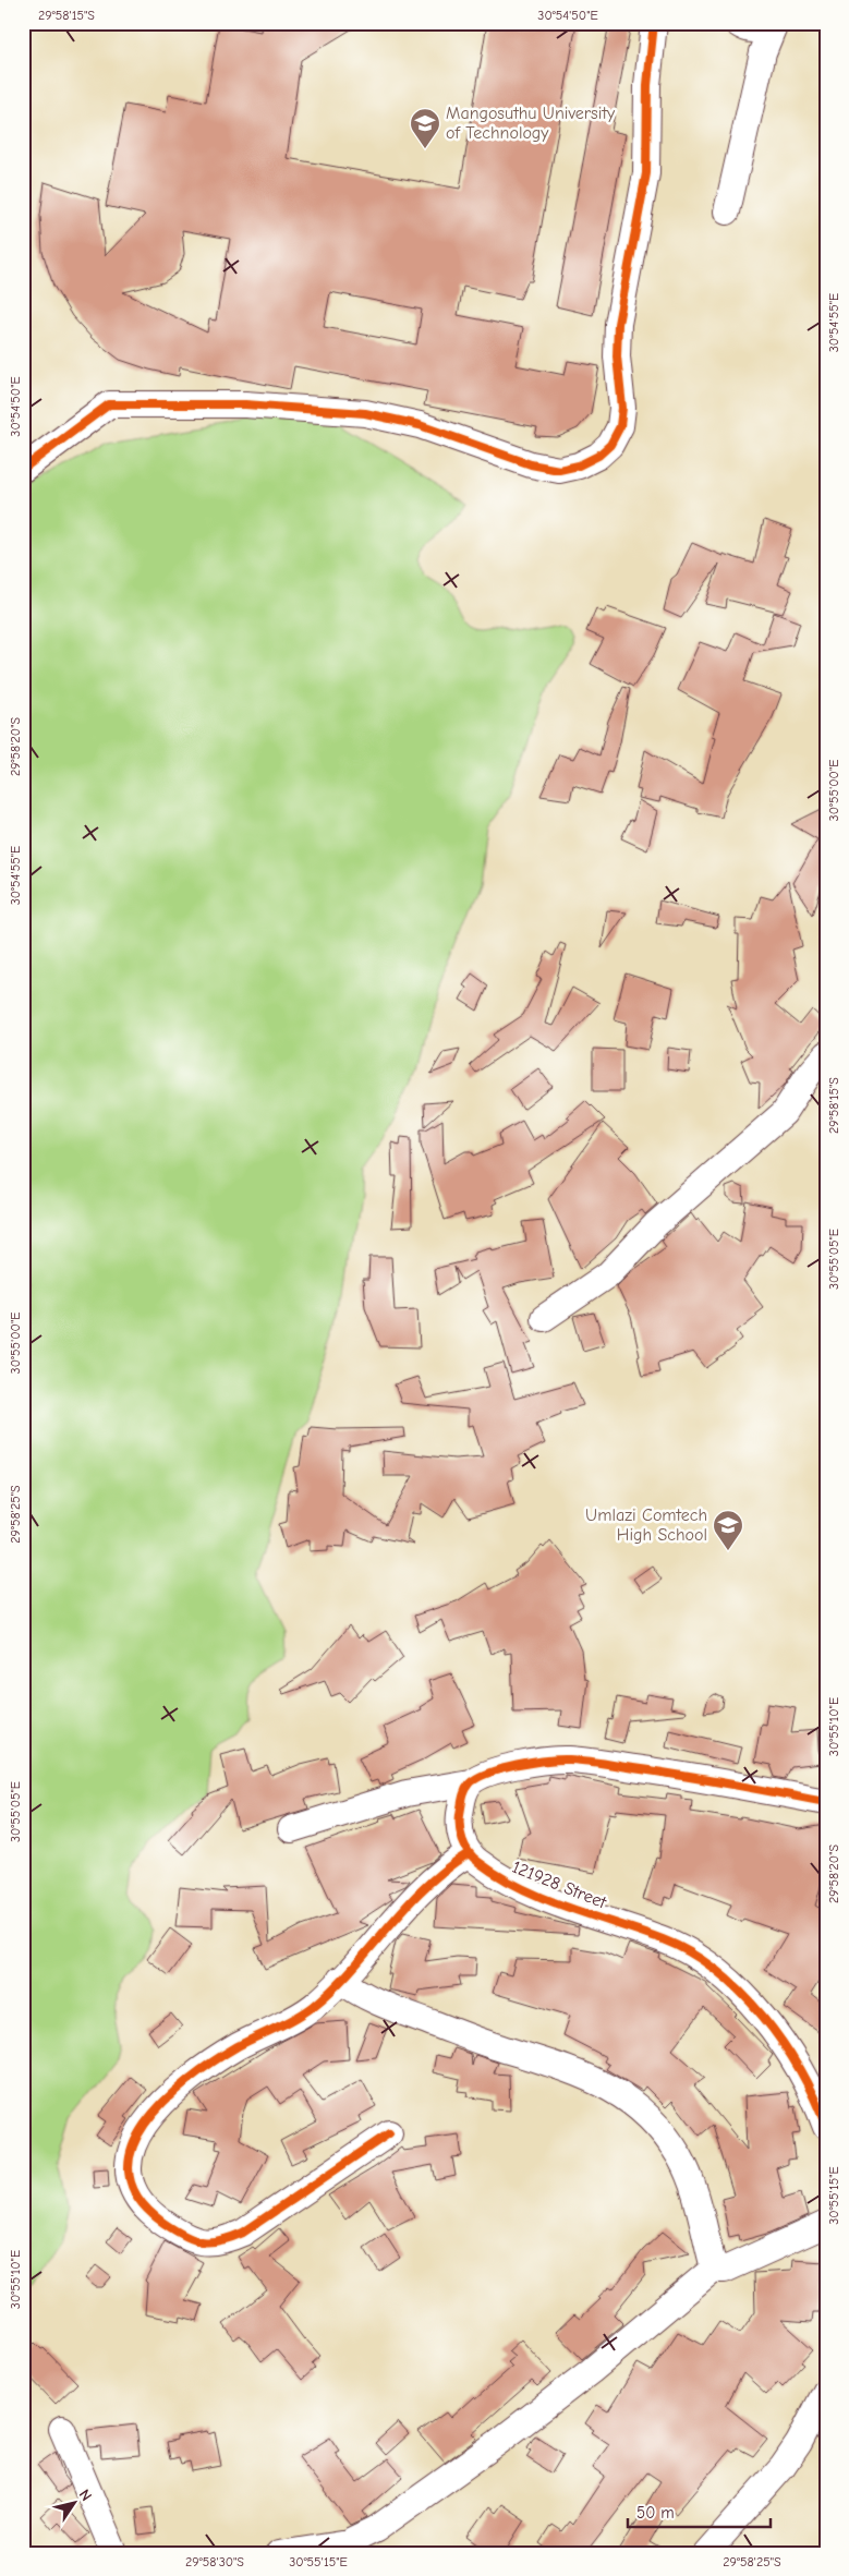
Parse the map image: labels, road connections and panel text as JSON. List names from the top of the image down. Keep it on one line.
{"streets":{"street":["121928 Street"]},"places":{"school or university":["Mangosuthu University of Technology","Umlazi Comtech High School"]},"scale_bar":"50 m","north":"top right","coordinates":["29°58'15\"S","30°54'50\"E","30°54'55\"E","29°58'20\"S","30°55'00\"E","30°55'05\"E","29°58'25\"S","30°55'10\"E","30°55'15\"E","29°58'30\"S"]}
